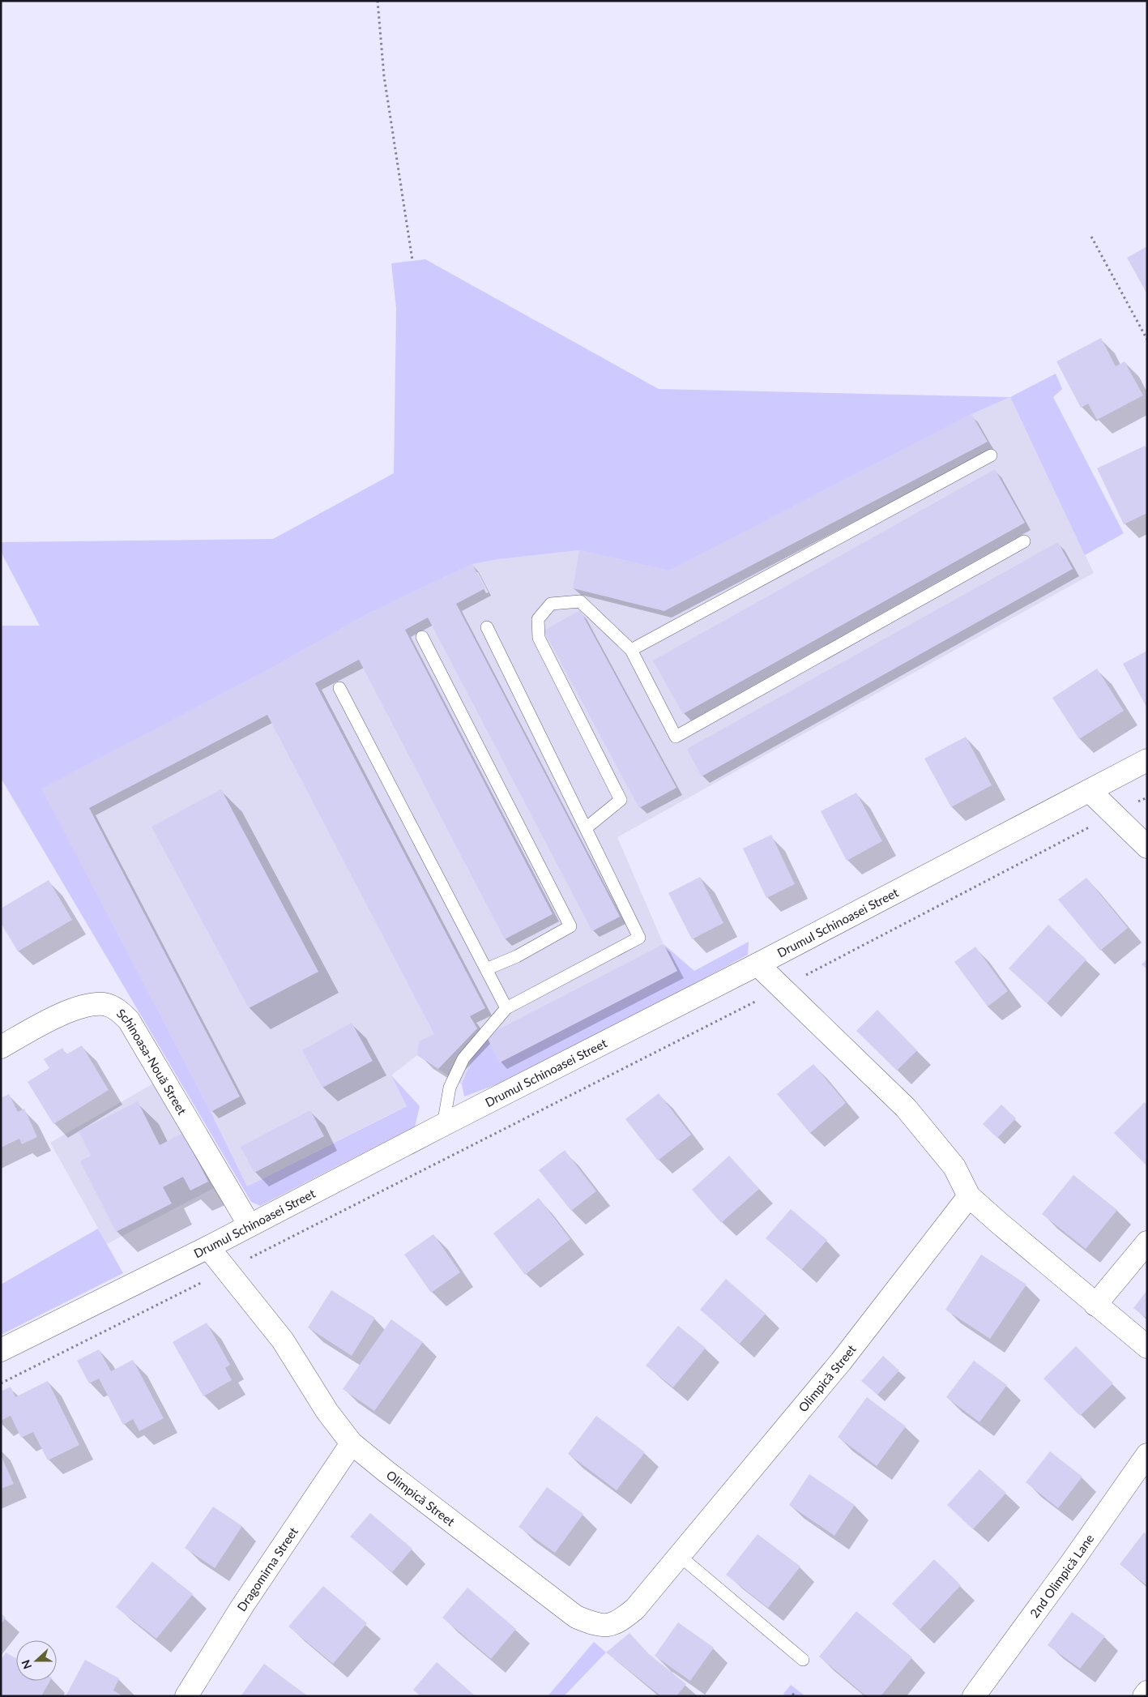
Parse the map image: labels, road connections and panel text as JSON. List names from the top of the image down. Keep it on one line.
{"streets":{"street":["Drumul Schinoasei Street","Schinoasa-Nouă Street","Olimpică Street","Dragomirna Street","2nd Olimpică Lane"]},"crossings":[["Drumul Schinoasei Street","Schinoasa-Nouă Street"],["Drumul Schinoasei Street","Olimpică Street"],["Olimpică Street","Dragomirna Street"]],"north":"left"}
